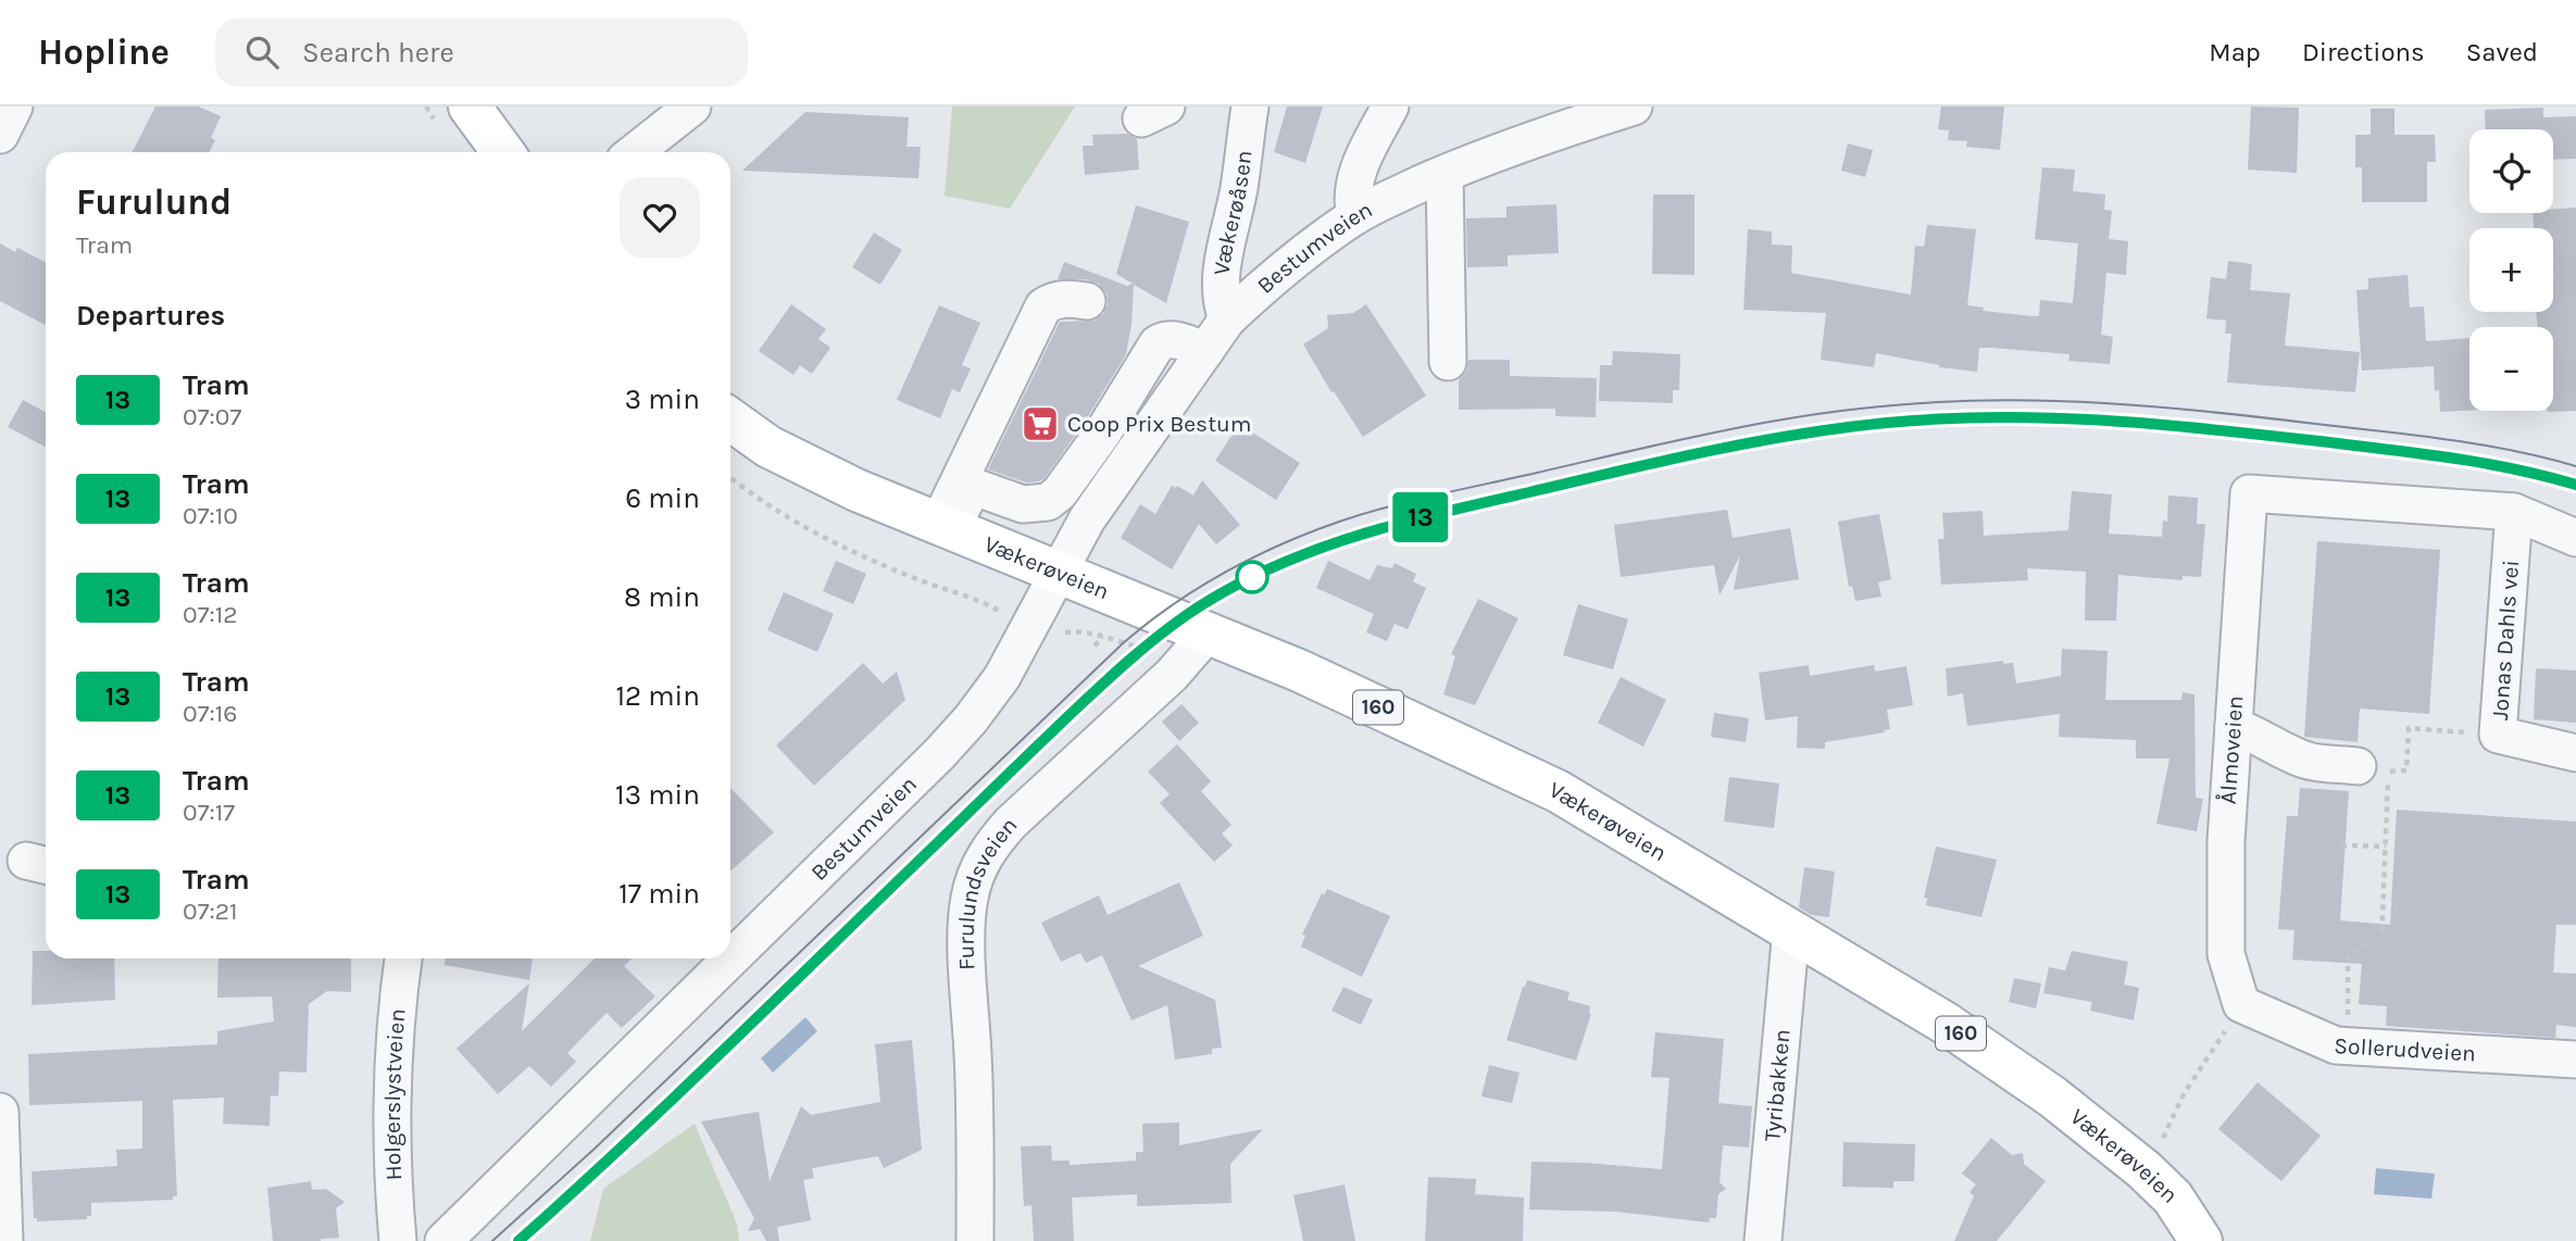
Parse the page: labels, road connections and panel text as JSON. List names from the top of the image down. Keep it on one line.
{"streets":{"main road":["Vækerøveien","160"],"street":["Vækerøåsen","Bestumveien","Jonas Dahls vei","Ålmoveien","Furulundsveien","Sollerudveien","Tyribakken","Holgerslystveien"]},"crossings":[["Vækerøåsen","Bestumveien"],["Bestumveien","Vækerøveien"],["Vækerøveien","Furulundsveien"],["Vækerøveien","Tyribakken"],["Jonas Dahls vei","Ålmoveien"],["Ålmoveien","Sollerudveien"]],"places":{"supermarket":["Coop Prix Bestum"]},"lines":["tram line 13"],"page":{"header":"Hopline","search":"Search here","nav":["Map","Directions","Saved"],"on_map":"13","map_buttons":["+","−"],"heading":[["Furulund","Tram"],"Departures"],"list":[{"mark":"13","name":"Tram","note":"07:07","value":"3 min"},{"mark":"13","name":"Tram","note":"07:10","value":"6 min"},{"mark":"13","name":"Tram","note":"07:12","value":"8 min"},{"mark":"13","name":"Tram","note":"07:16","value":"12 min"},{"mark":"13","name":"Tram","note":"07:17","value":"13 min"},{"mark":"13","name":"Tram","note":"07:21","value":"17 min"}]}}
